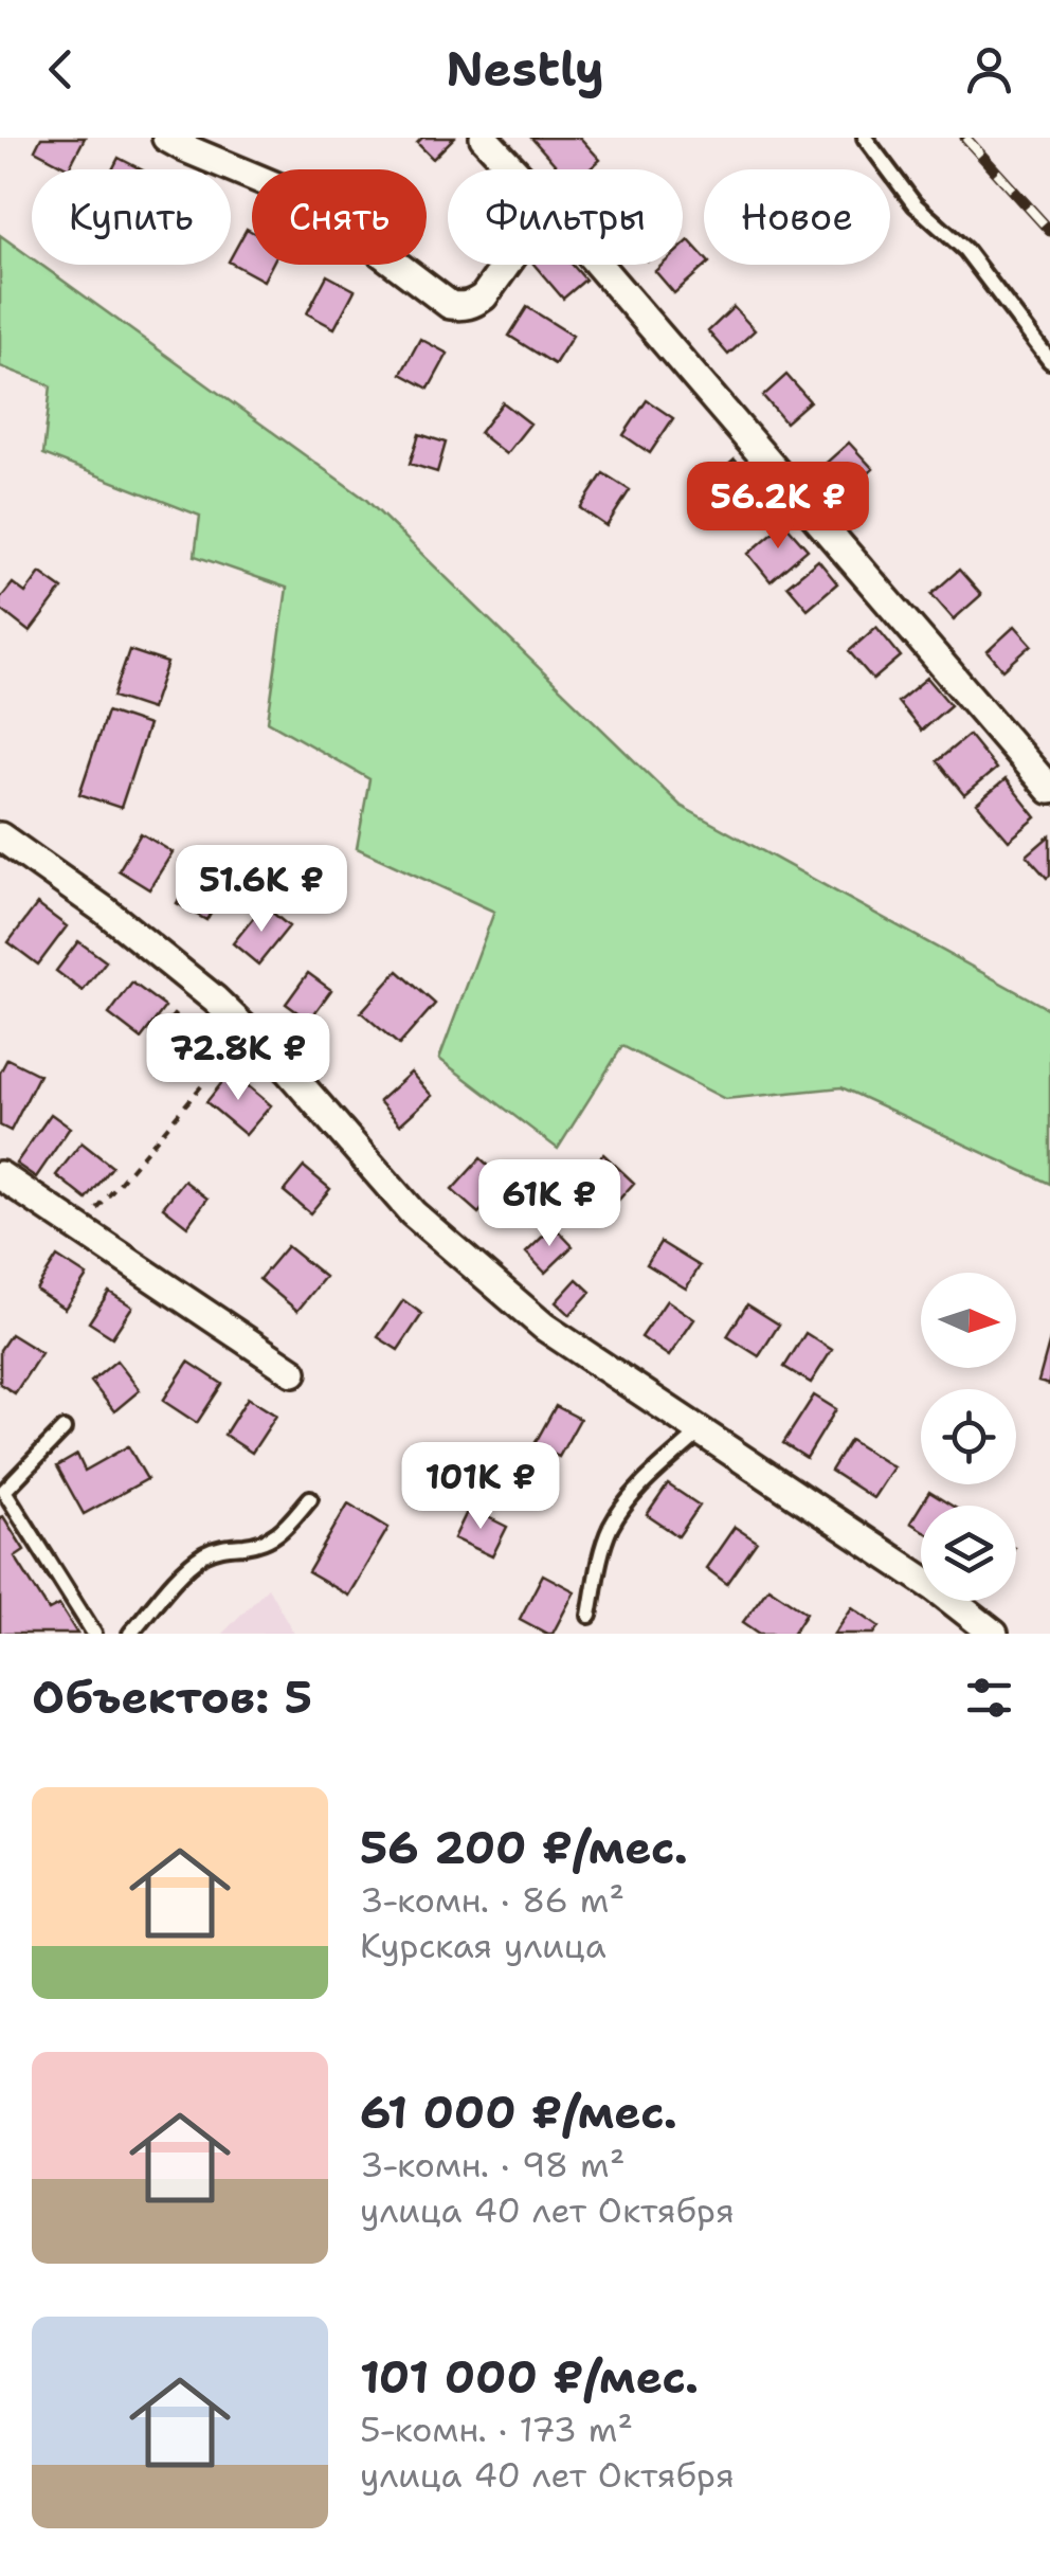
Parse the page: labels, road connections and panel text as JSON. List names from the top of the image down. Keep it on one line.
{"north":"right","page":{"header":"Nestly","chip":["Купить","Снять","Фильтры","Новое"],"price":["56.2K ₽","51.6K ₽","72.8K ₽","61K ₽","101K ₽"],"heading":"Объектов: 5","list":[{"name":"56 200 ₽/мес.","note":"3-комн. · 86 m² · Курская улица"},{"name":"61 000 ₽/мес.","note":"3-комн. · 98 m² · улица 40 лет Октября"},{"name":"101 000 ₽/мес.","note":"5-комн. · 173 m² · улица 40 лет Октября"}]}}
